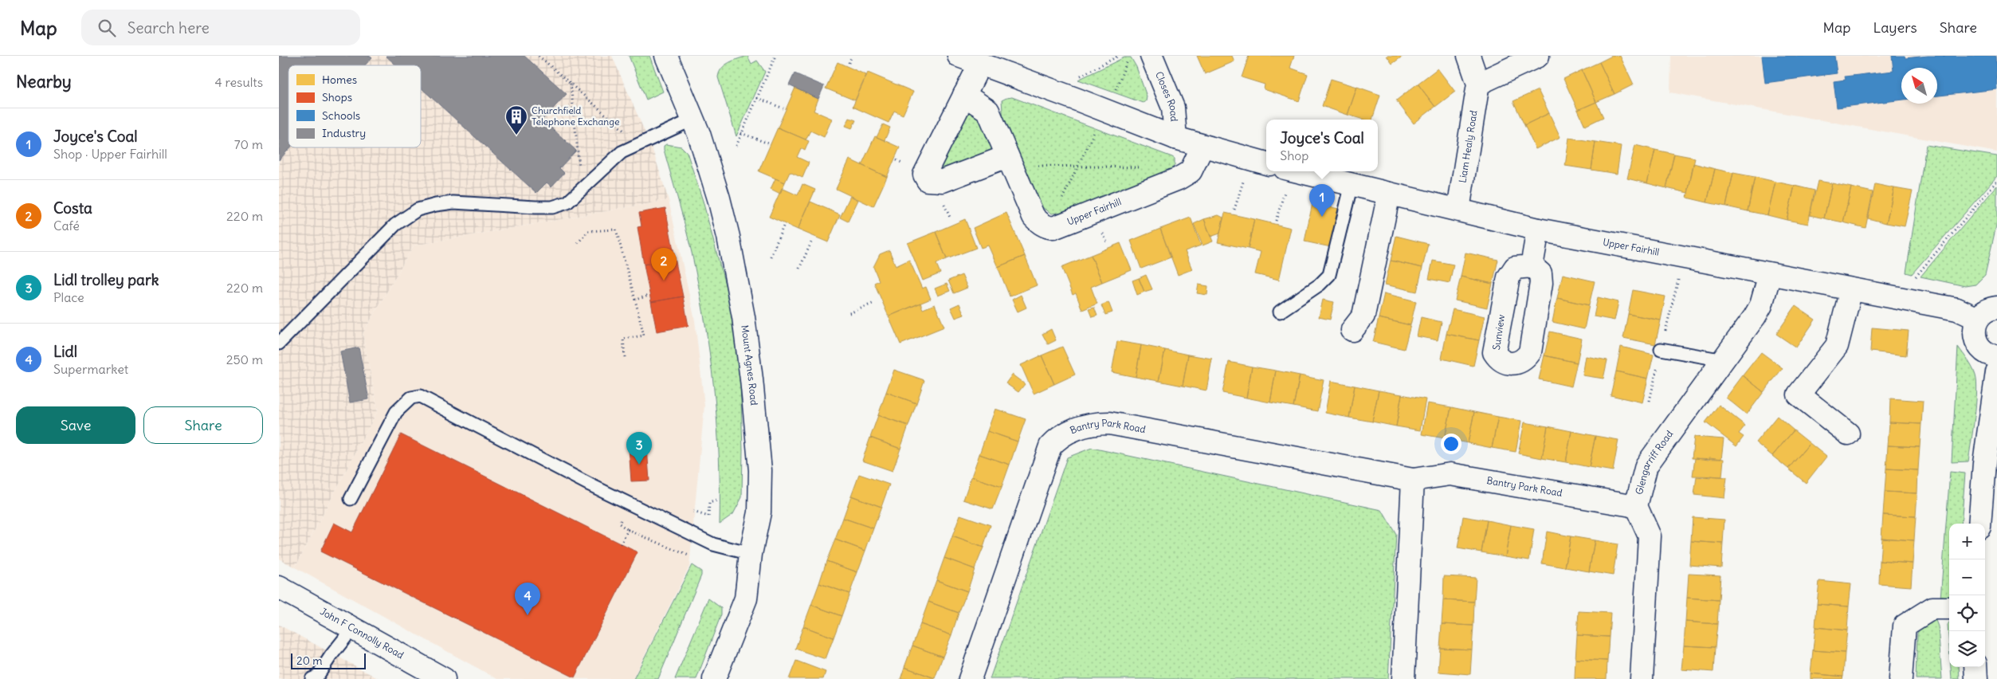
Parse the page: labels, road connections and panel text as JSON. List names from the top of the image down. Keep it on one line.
{"streets":{"street":["Closes Road","Liam Healy Road","Upper Fairhill","Mount Agnes Road","Bantry Park Road","Glengarriff Road","John F Connolly Road"]},"crossings":[["Liam Healy Road","Upper Fairhill"],["Upper Fairhill","Glengarriff Road"],["Bantry Park Road","Glengarriff Road"]],"places":{"building":["Churchfield Telephone Exchange"]},"legend":["Homes","Shops","Schools","Industry"],"scale_bar":"20 m","north":"top left","page":{"header":"Map","search":"Search here","nav":["Map","Layers","Share"],"heading":["Nearby","4 results"],"list":[{"mark":"1","name":"Joyce's Coal","note":"Shop · Upper Fairhill","value":"70 m"},{"mark":"2","name":"Costa","note":"Café","value":"220 m"},{"mark":"3","name":"Lidl trolley park","note":"Place","value":"220 m"},{"mark":"4","name":"Lidl","note":"Supermarket","value":"250 m"}],"popup":["Joyce's Coal","Shop"],"pins":["1","2","3","4"],"buttons":["Save","Share"],"map_buttons":["+","−"],"scale":"20 m"}}
